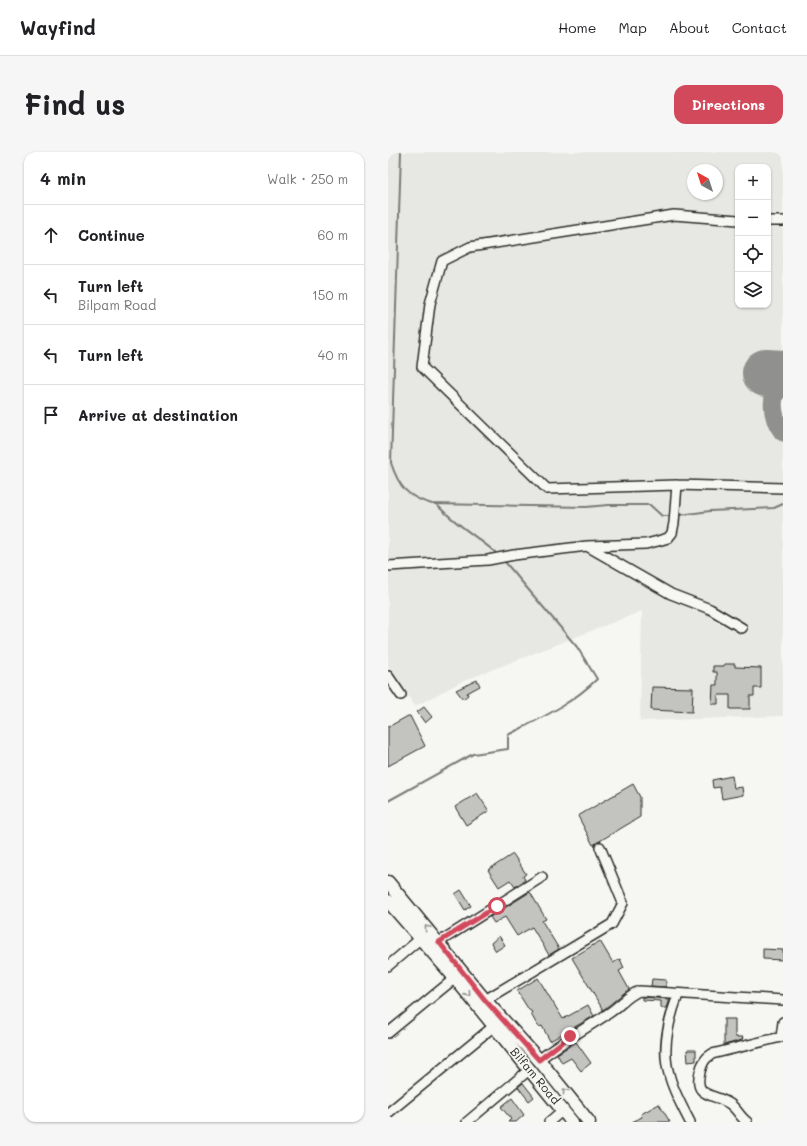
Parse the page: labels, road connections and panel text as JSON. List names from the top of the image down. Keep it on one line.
{"streets":{"main road":["Bilfam Road"]},"north":"top left","page":{"header":"Wayfind","nav":["Home","Map","About","Contact"],"buttons":"Directions","title":"Find us","heading":["4 min","Walk · 250 m"],"map_buttons":["+","−"],"list":[["Continue","60 m"],["Turn left","Bilpam Road","150 m"],["Turn left","40 m"],"Arrive at destination"]}}
